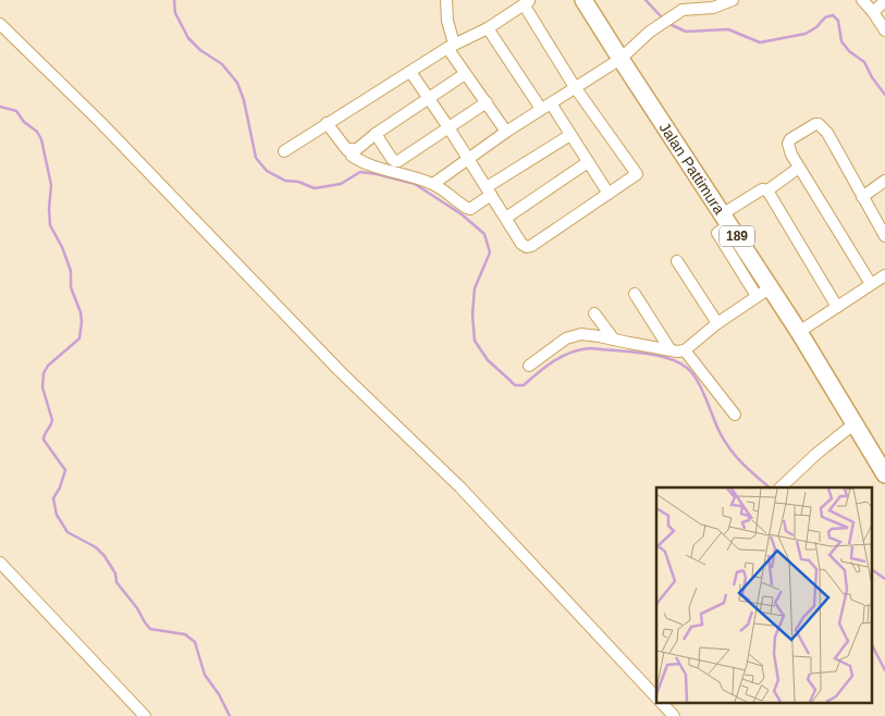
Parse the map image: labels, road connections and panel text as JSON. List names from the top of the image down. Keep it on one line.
{"streets":{"main road":["Jalan Pattimura","189"]}}
